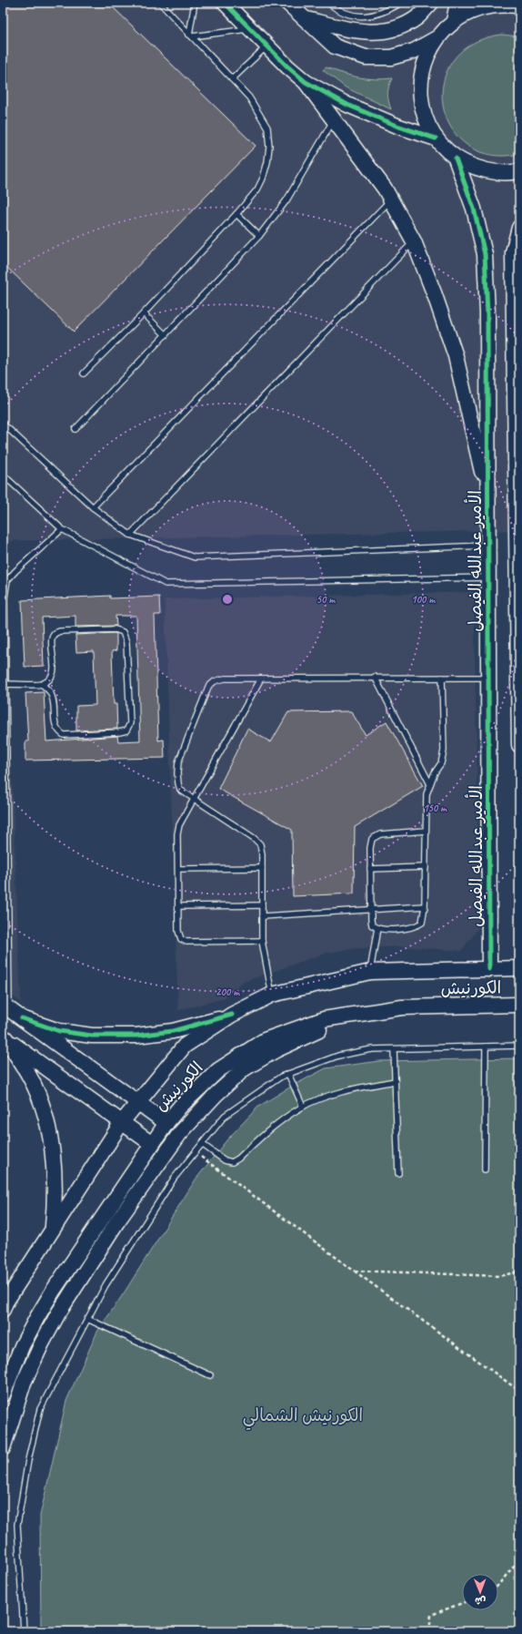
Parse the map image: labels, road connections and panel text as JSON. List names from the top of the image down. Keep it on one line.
{"streets":{"street":["الأمير عبدالله الفيصل","الكورنيش"]},"crossings":[["الأمير عبدالله الفيصل","الكورنيش"]],"parks":["الكورنيش الشمالي"],"north":"bottom","rings":["50 m","100 m","150 m","200 m"]}
